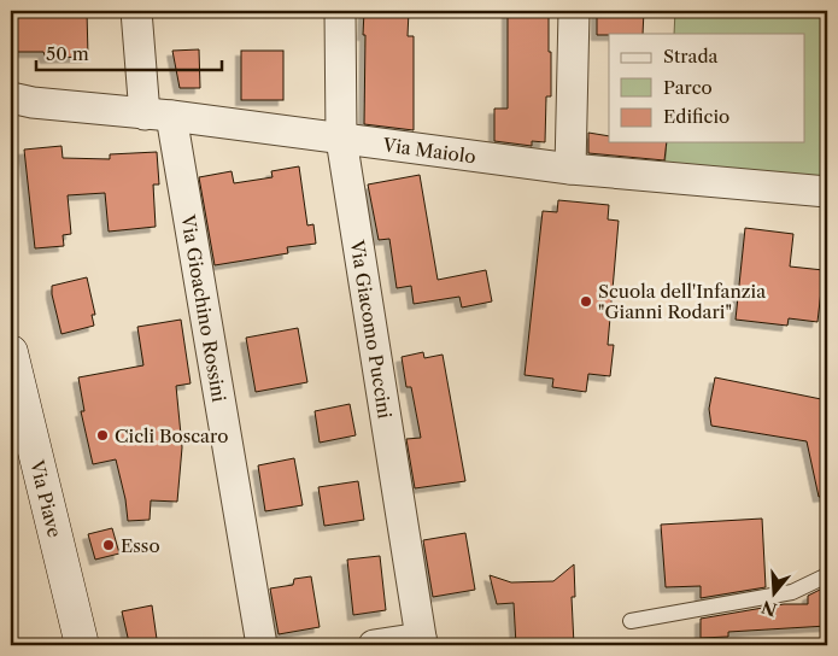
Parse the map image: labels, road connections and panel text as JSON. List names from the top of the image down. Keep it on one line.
{"streets":{"main road":["Via Piave"],"street":["Via Maiolo","Via Gioachino Rossini","Via Giacomo Puccini"]},"crossings":[["Via Maiolo","Via Gioachino Rossini"],["Via Maiolo","Via Giacomo Puccini"]],"places":["Scuola dell'Infanzia \"Gianni Rodari\"","Cicli Boscaro","Esso"],"legend":["Strada","Parco","Edificio"],"scale_bar":"50 m","north":"bottom"}
